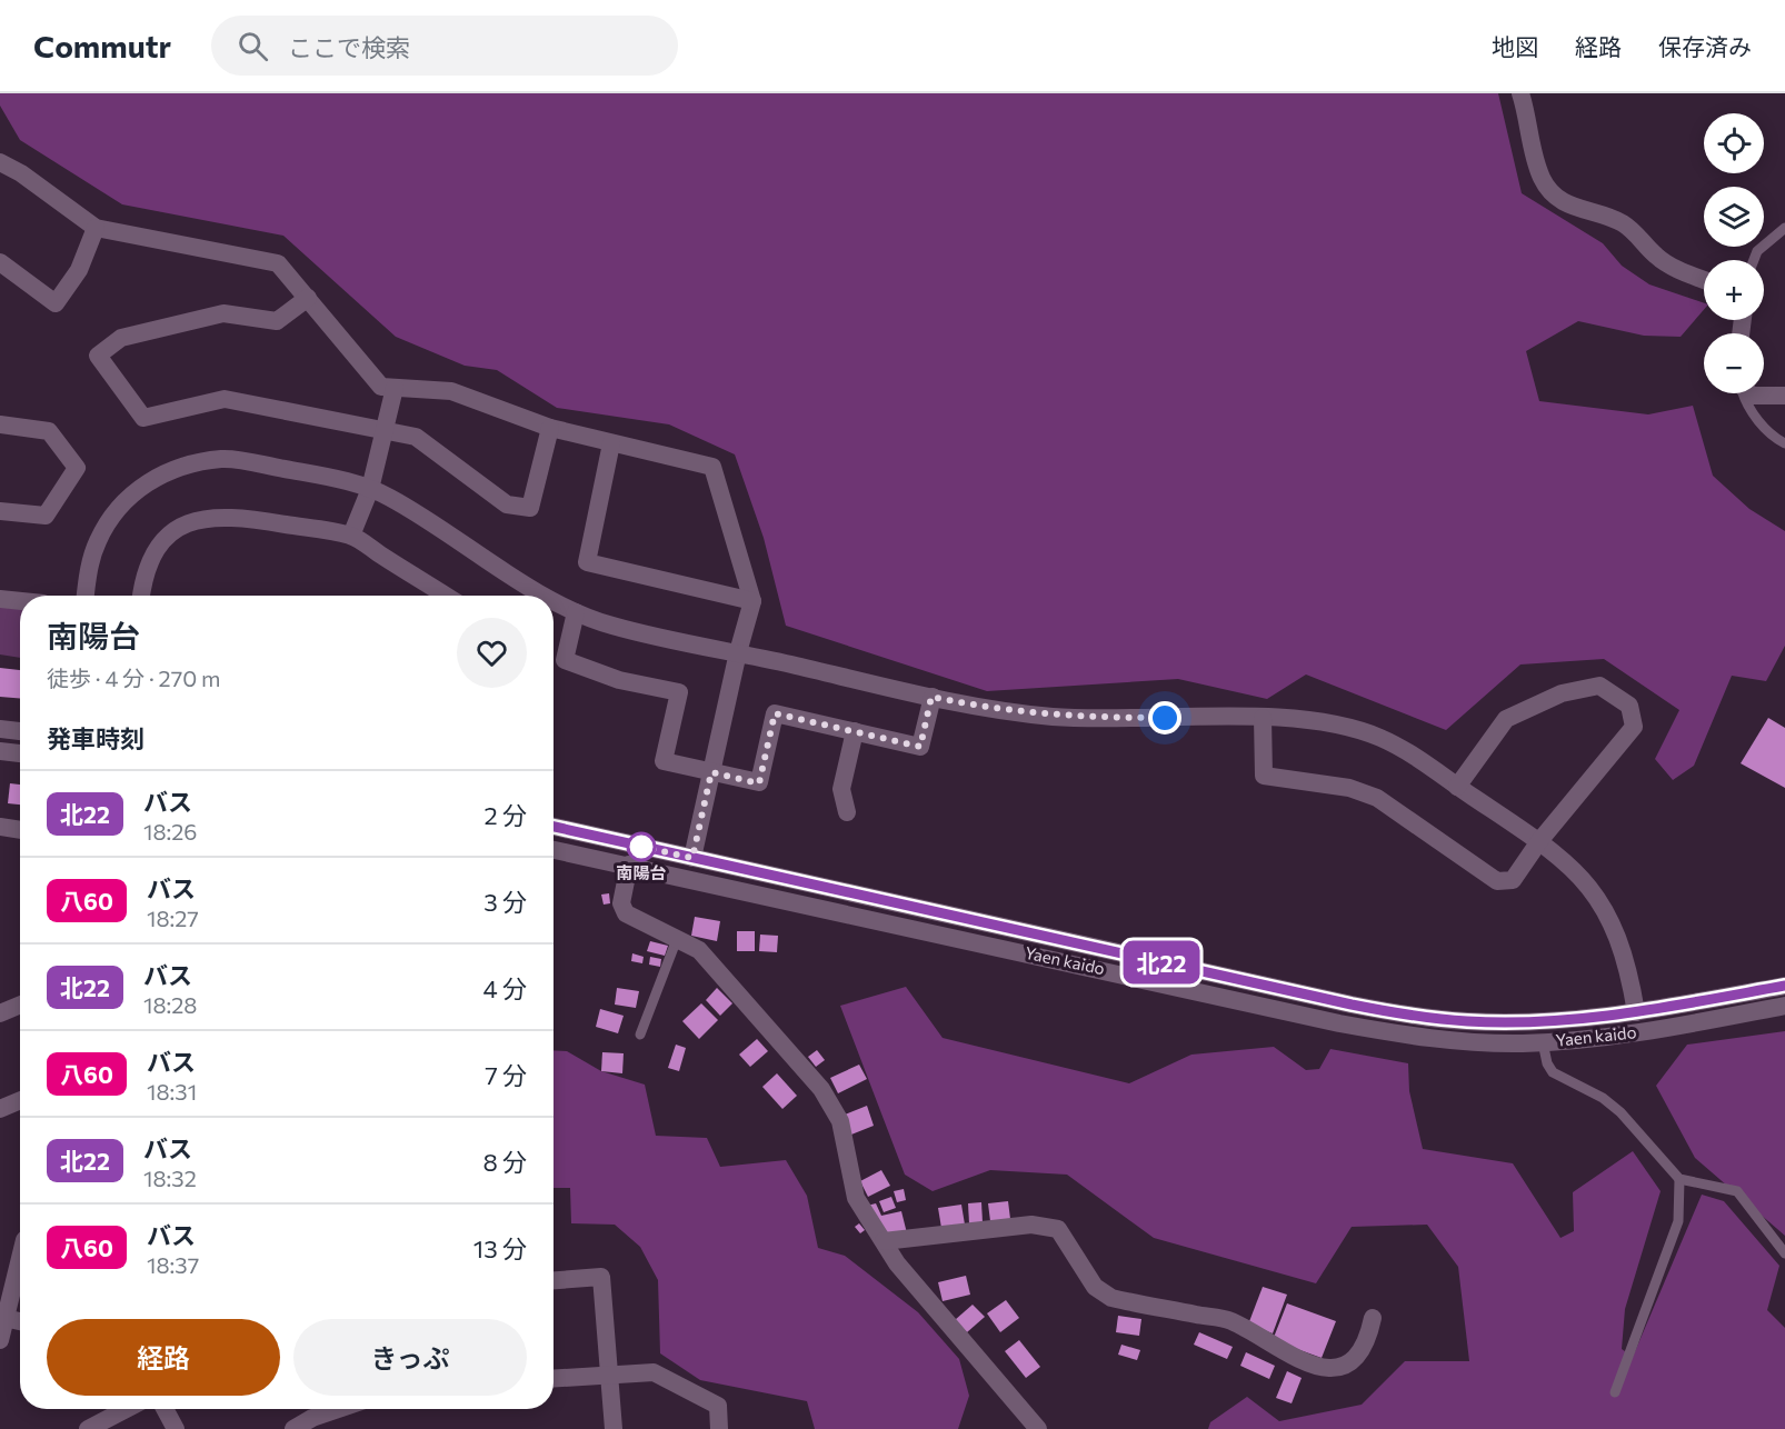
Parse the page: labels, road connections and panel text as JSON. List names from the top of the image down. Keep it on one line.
{"streets":{"street":["Yaen kaido"]},"places":["南陽台"],"lines":["bus line 北22"],"page":{"header":"Commutr","search":"ここで検索","nav":["地図","経路","保存済み"],"on_map":"北22","map_buttons":["+","−"],"heading":[["南陽台","徒歩 · 4 分 · 270 m"],"発車時刻"],"list":[{"mark":"北22","name":"バス","note":"18:26","value":"2 分"},{"mark":"八60","name":"バス","note":"18:27","value":"3 分"},{"mark":"北22","name":"バス","note":"18:28","value":"4 分"},{"mark":"八60","name":"バス","note":"18:31","value":"7 分"},{"mark":"北22","name":"バス","note":"18:32","value":"8 分"},{"mark":"八60","name":"バス","note":"18:37","value":"13 分"}],"buttons":["経路","きっぷ"]}}
